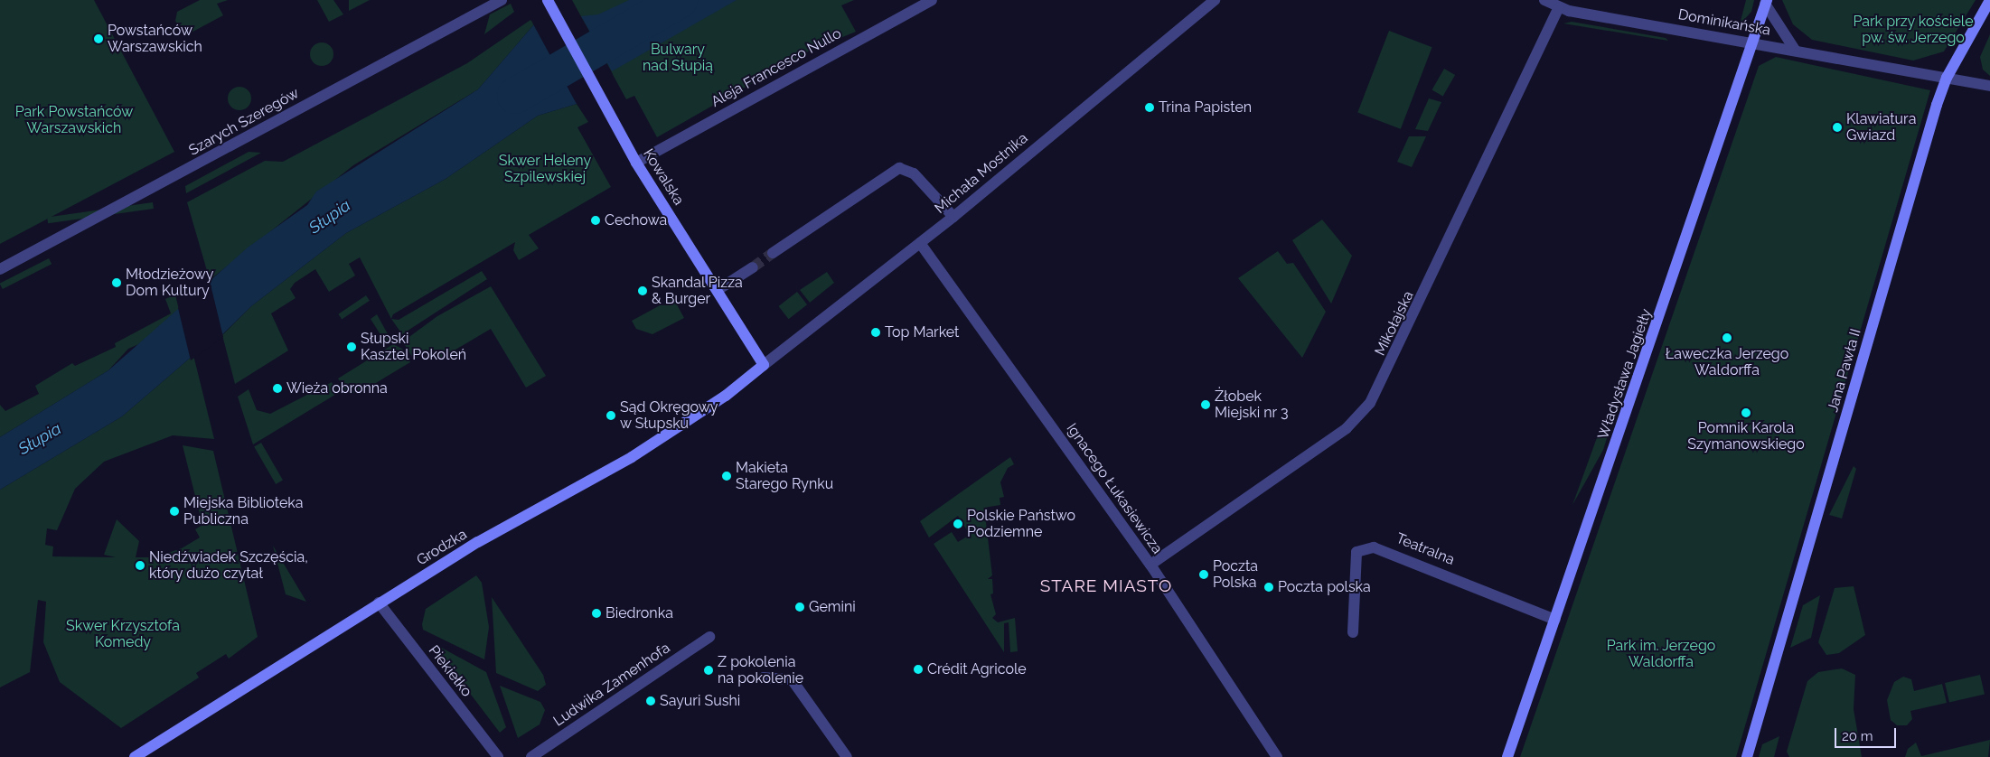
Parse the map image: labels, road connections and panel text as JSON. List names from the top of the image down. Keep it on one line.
{"streets":{"street":["Dominikańska","Aleja Francesco Nullo","Szarych Szeregów","Michała Mostnika","Kowalska","Mikołajska","Jana Pawła II","Władysława Jagiełły","Ignacego Łukasiewicza","Grodzka","Teatralna","Piekiełko","Ludwika Zamenhofa"]},"crossings":[["Dominikańska","Mikołajska"],["Dominikańska","Jana Pawła II"],["Dominikańska","Władysława Jagiełły"],["Aleja Francesco Nullo","Kowalska"],["Michała Mostnika","Kowalska"],["Michała Mostnika","Ignacego Łukasiewicza"],["Michała Mostnika","Grodzka"],["Kowalska","Grodzka"],["Mikołajska","Ignacego Łukasiewicza"],["Władysława Jagiełły","Teatralna"],["Grodzka","Piekiełko"]],"districts":["STARE MIASTO"],"water":["Słupia"],"parks":["Park przy kościele pw. św. Jerzego","Bulwary nad Słupią","Park Powstańców Warszawskich","Skwer Heleny Szpilewskiej","Skwer Krzysztofa Komedy","Park im. Jerzego Waldorffa"],"places":["Powstańców Warszawskich","Trina Papisten","Klawiatura Gwiazd","Cechowa","Młodzieżowy Dom Kultury","Skandal Pizza & Burger","Top Market","Ławeczka Jerzego Waldorffa","Słupski Kasztel Pokoleń","Wieża obronna","Żłobek Miejski nr 3","Pomnik Karola Szymanowskiego","Sąd Okręgowy w Słupsku","Makieta Starego Rynku","Miejska Biblioteka Publiczna","Polskie Państwo Podziemne","Niedźwiadek Szczęścia, który dużo czytał","Poczta Polska","Poczta polska","Gemini","Biedronka","Crédit Agricole","Z pokolenia na pokolenie","Sayuri Sushi"],"scale_bar":"20 m"}
